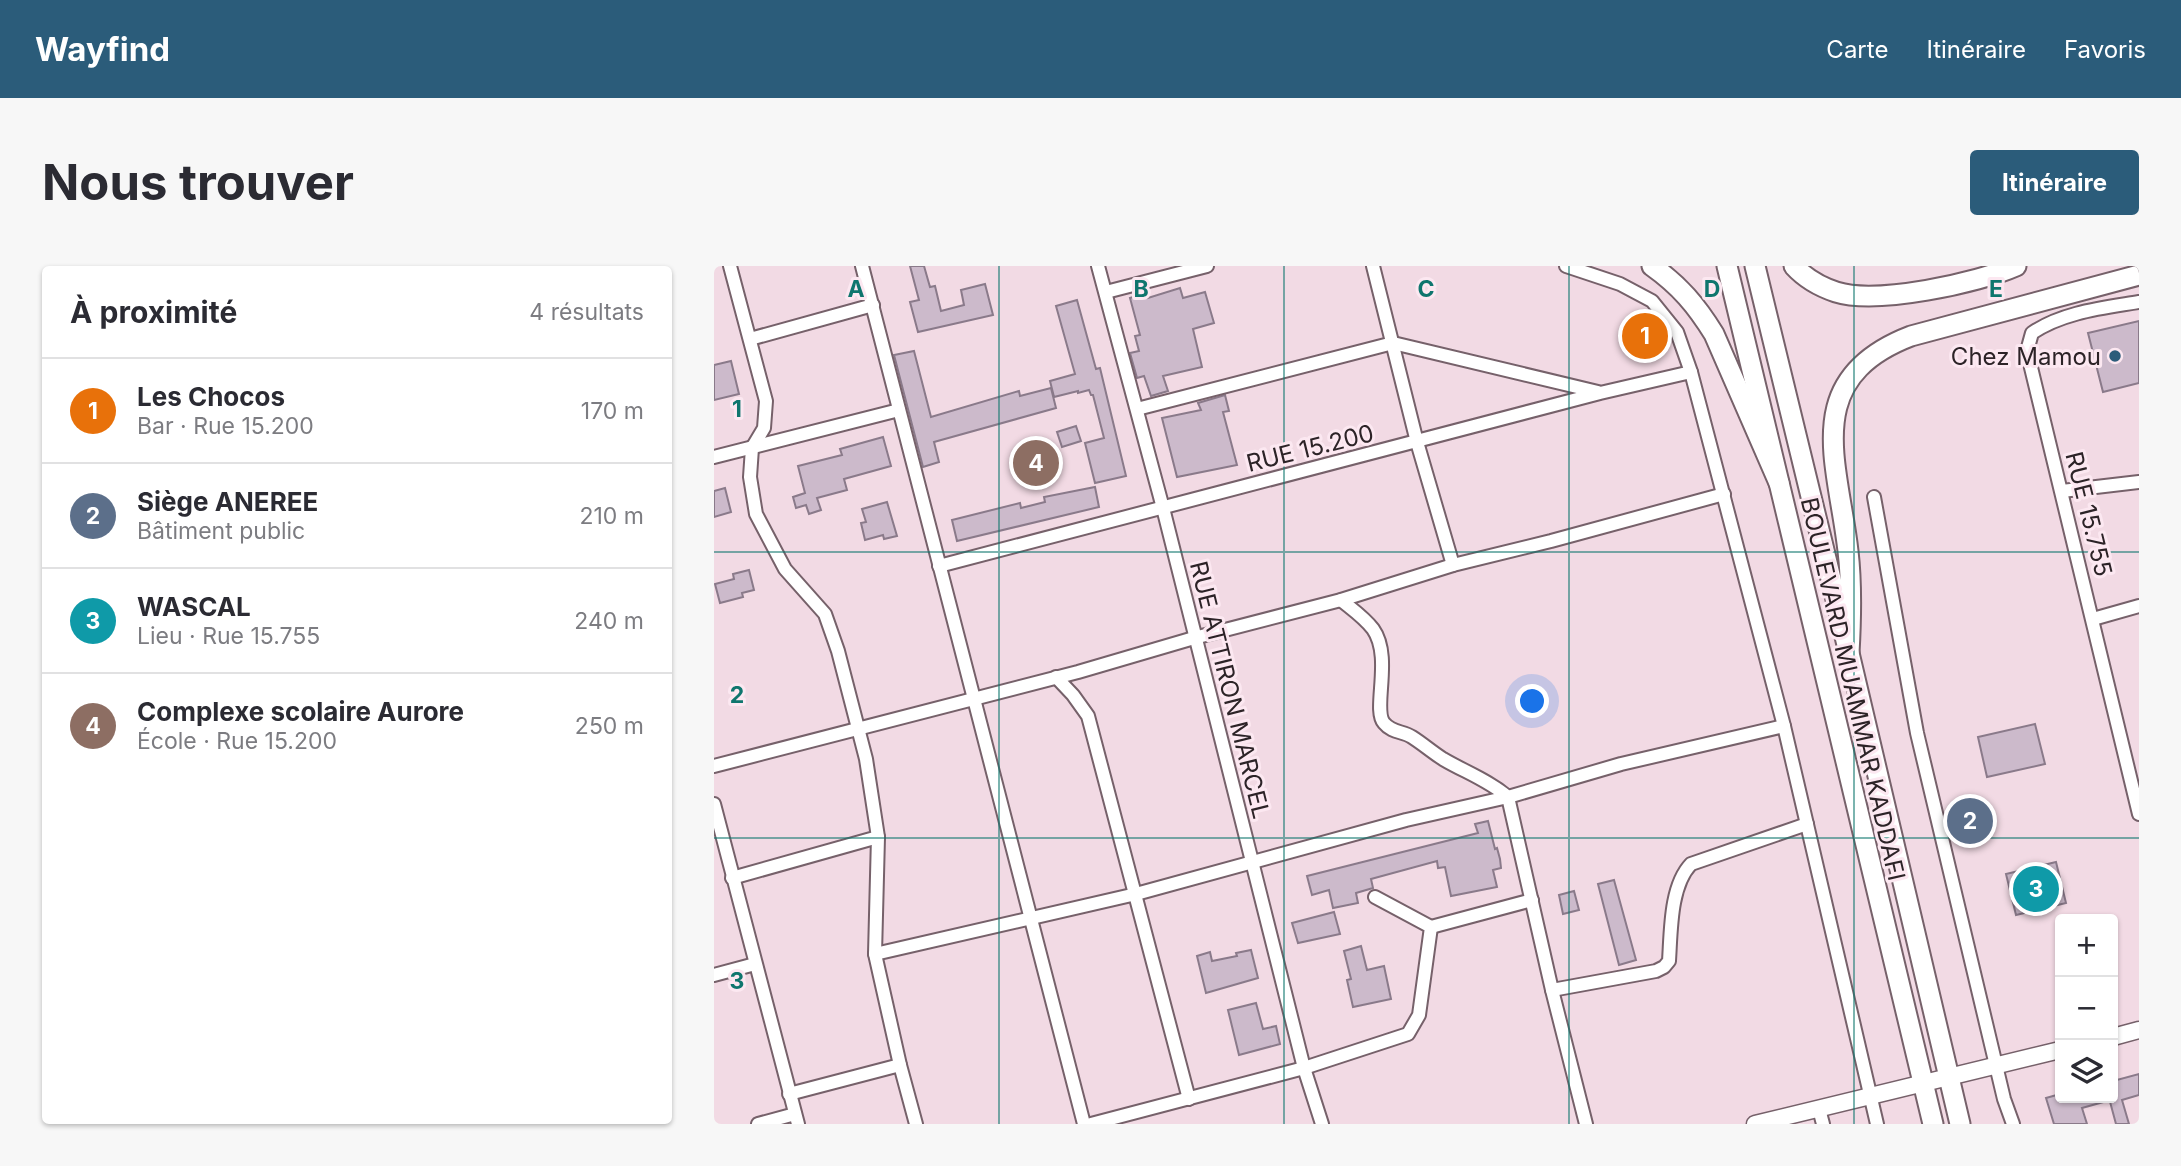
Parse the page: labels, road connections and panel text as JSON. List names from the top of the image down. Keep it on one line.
{"streets":{"main road":["BOULEVARD MUAMMAR KADDAFI"],"street":["RUE 15.200","RUE 15.755","RUE ATTIRON MARCEL"]},"crossings":[["RUE 15.200","RUE ATTIRON MARCEL"]],"places":["Chez Mamou"],"page":{"header":"Wayfind","nav":["Carte","Itinéraire","Favoris"],"buttons":"Itinéraire","title":"Nous trouver","heading":["À proximité","4 résultats"],"pins":["1","4","2","3"],"list":[{"mark":"1","name":"Les Chocos","note":"Bar · Rue 15.200","value":"170 m"},{"mark":"2","name":"Siège ANEREE","note":"Bâtiment public","value":"210 m"},{"mark":"3","name":"WASCAL","note":"Lieu · Rue 15.755","value":"240 m"},{"mark":"4","name":"Complexe scolaire Aurore","note":"École · Rue 15.200","value":"250 m"}],"map_buttons":["+","−"]},"grid":{"columns":["A","B","C","D","E"],"rows":["1","2","3"]}}
